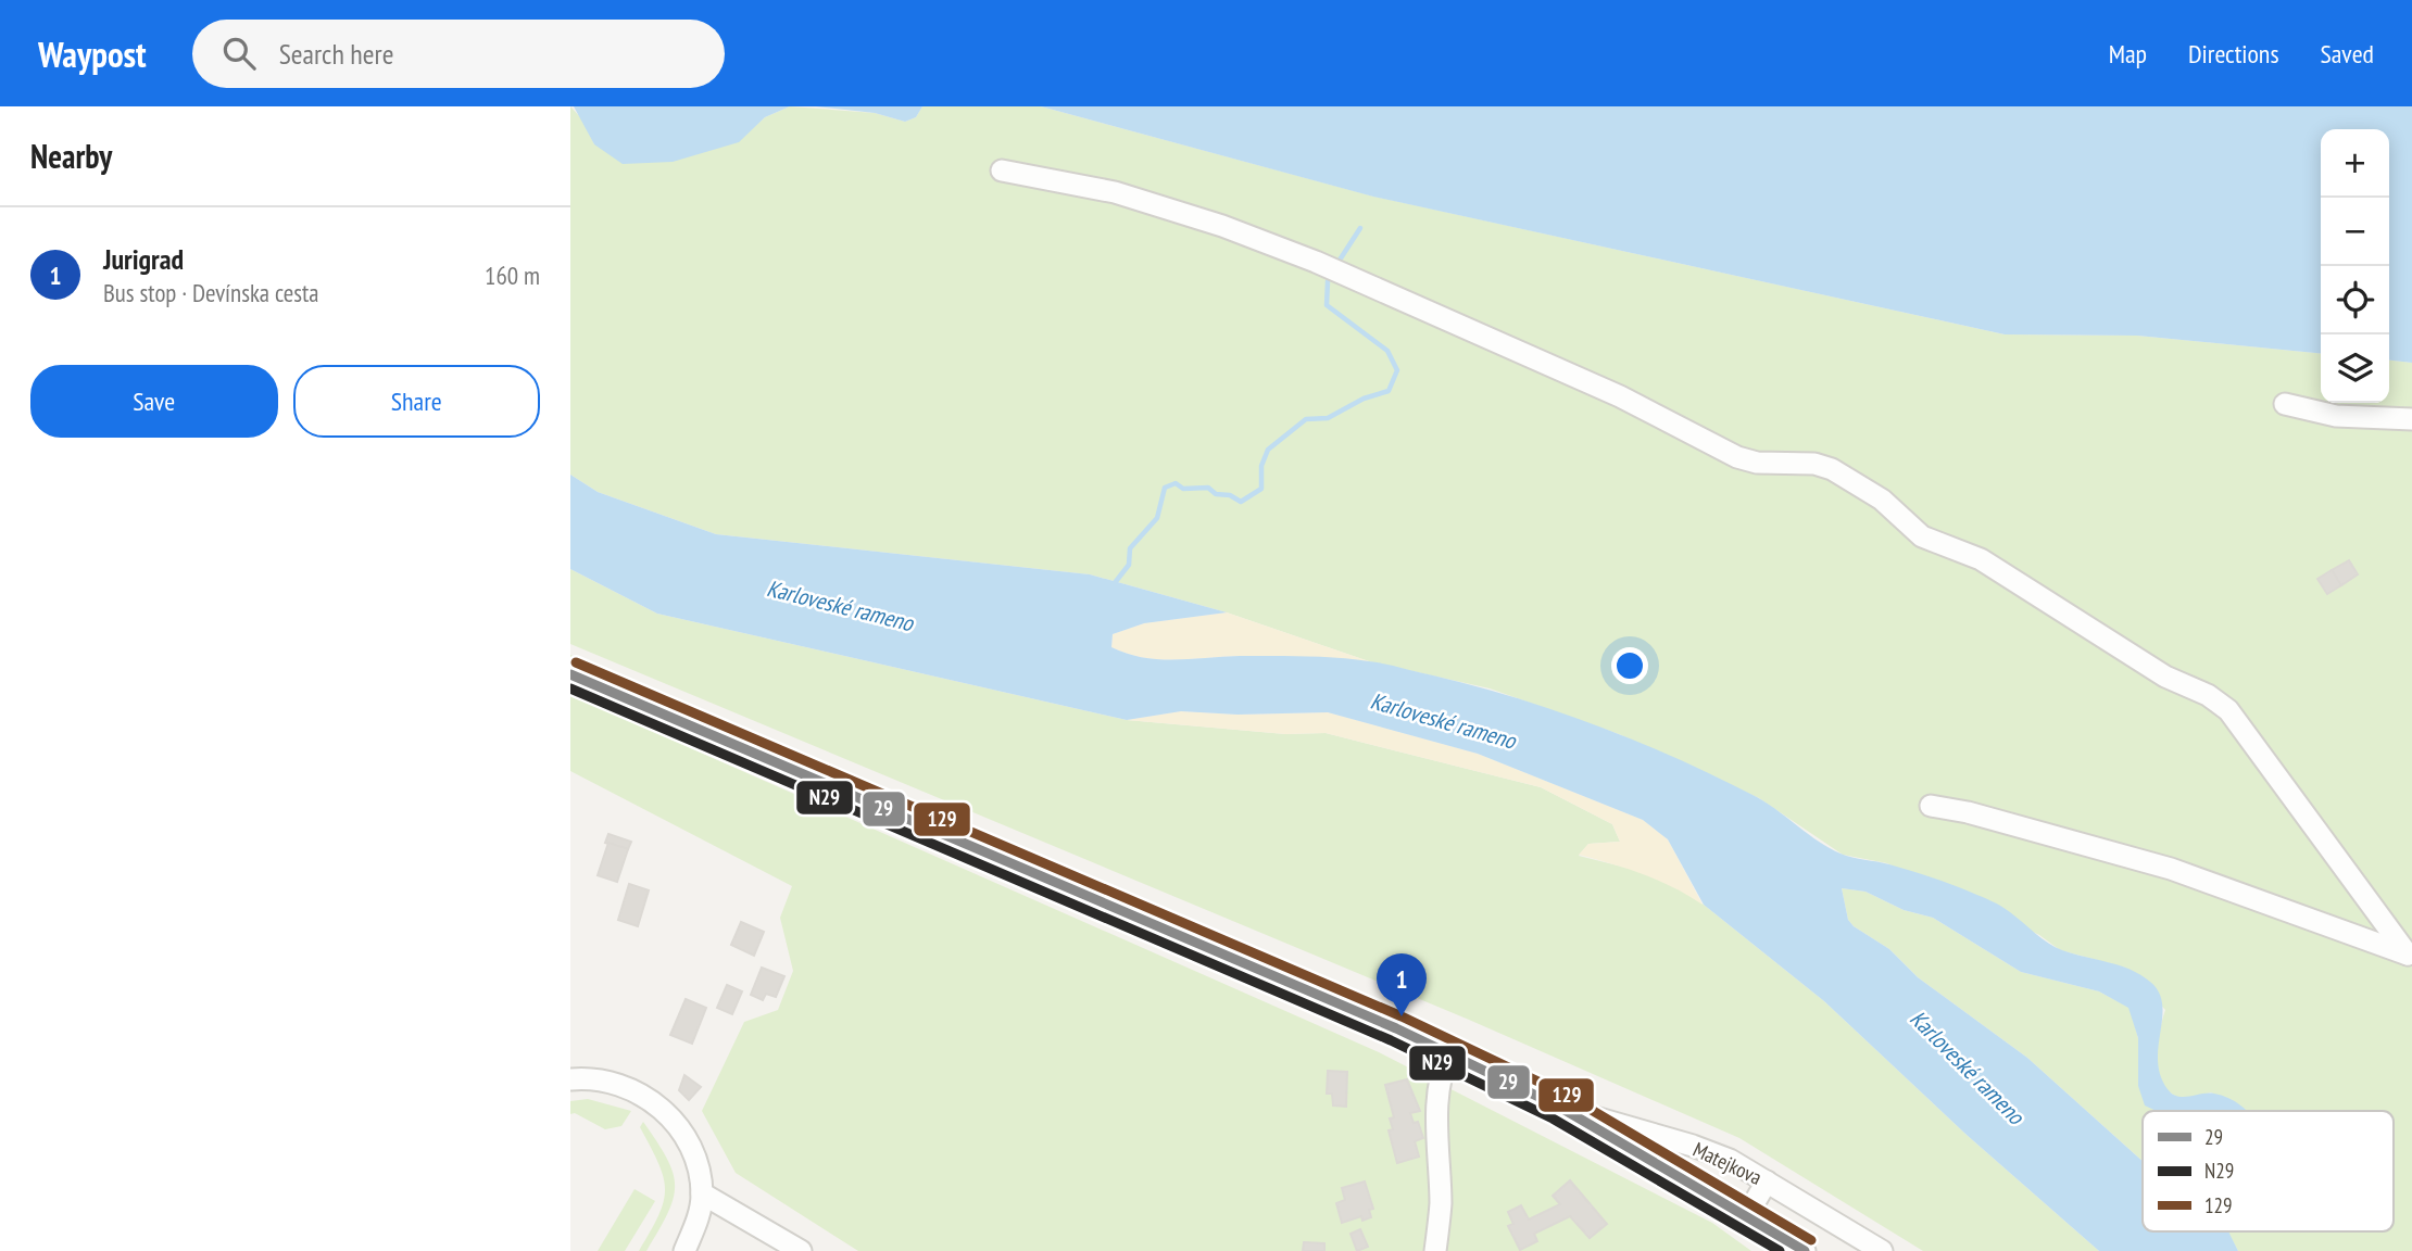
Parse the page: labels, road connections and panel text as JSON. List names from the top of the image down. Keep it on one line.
{"streets":{"street":["Matejkova"]},"water":["Karloveské rameno"],"lines":["transit line 129","transit line 29","transit line N29"],"legend":["29","N29","129"],"page":{"header":"Waypost","search":"Search here","nav":["Map","Directions","Saved"],"heading":"Nearby","map_buttons":["+","−"],"list":[{"mark":"1","name":"Jurigrad","note":"Bus stop · Devínska cesta","value":"160 m"}],"buttons":["Save","Share"],"pins":"1"}}
